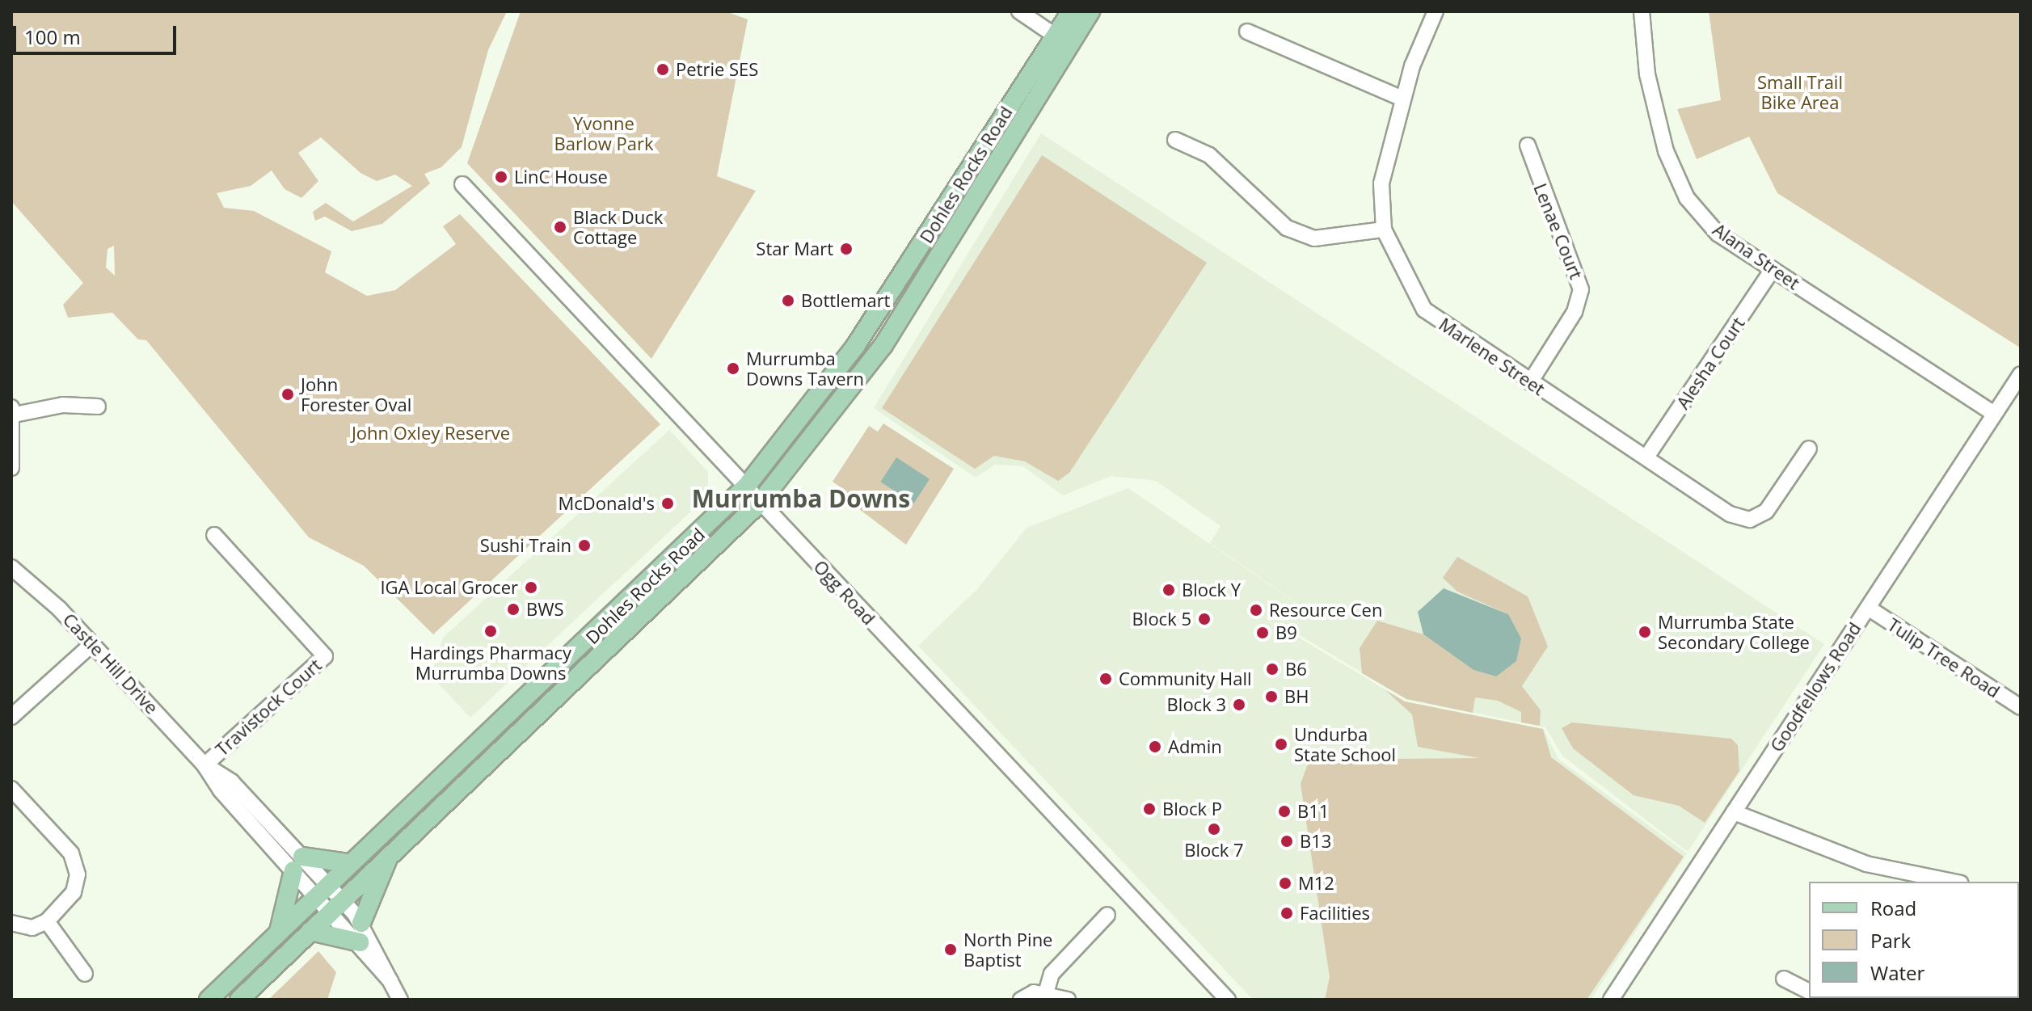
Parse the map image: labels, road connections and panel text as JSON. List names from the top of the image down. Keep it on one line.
{"streets":{"main road":["Dohles Rocks Road"],"street":["Lenae Court","Alana Street","Marlene Street","Alesha Court","Ogg Road","Tulip Tree Road","Castle Hill Drive","Goodfellows Road","Travistock Court"]},"crossings":[["Dohles Rocks Road","Ogg Road"],["Dohles Rocks Road","Castle Hill Drive"],["Lenae Court","Marlene Street"],["Alana Street","Alesha Court"],["Alana Street","Goodfellows Road"],["Marlene Street","Alesha Court"],["Tulip Tree Road","Goodfellows Road"],["Castle Hill Drive","Travistock Court"]],"districts":["Murrumba Downs"],"parks":["Small Trail Bike Area","Yvonne Barlow Park","John Oxley Reserve"],"places":["Petrie SES","LinC House","Black Duck Cottage","Star Mart","Bottlemart","Murrumba Downs Tavern","John Forester Oval","McDonald's","Sushi Train","IGA Local Grocer","Block Y","BWS","Resource Cen","Block 5","Hardings Pharmacy Murrumba Downs","Murrumba State Secondary College","B9","B6","Community Hall","BH","Block 3","Undurba State School","Admin","Block P","B11","Block 7","B13","M12","Facilities","North Pine Baptist"],"legend":["Road","Park","Water"],"scale_bar":"100 m"}
